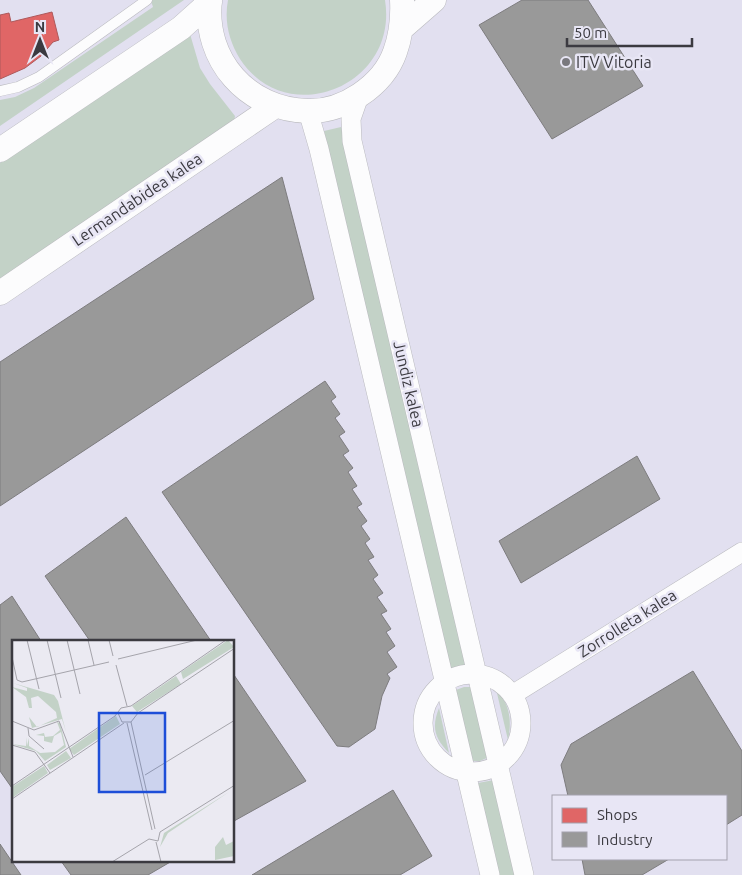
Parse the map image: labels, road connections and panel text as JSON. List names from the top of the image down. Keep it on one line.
{"streets":{"street":["Lermandabidea kalea","Jundiz kalea","Zorrolleta kalea"]},"places":["ITV Vitoria"],"legend":["Shops","Industry"],"scale_bar":"50 m","north":"top"}
